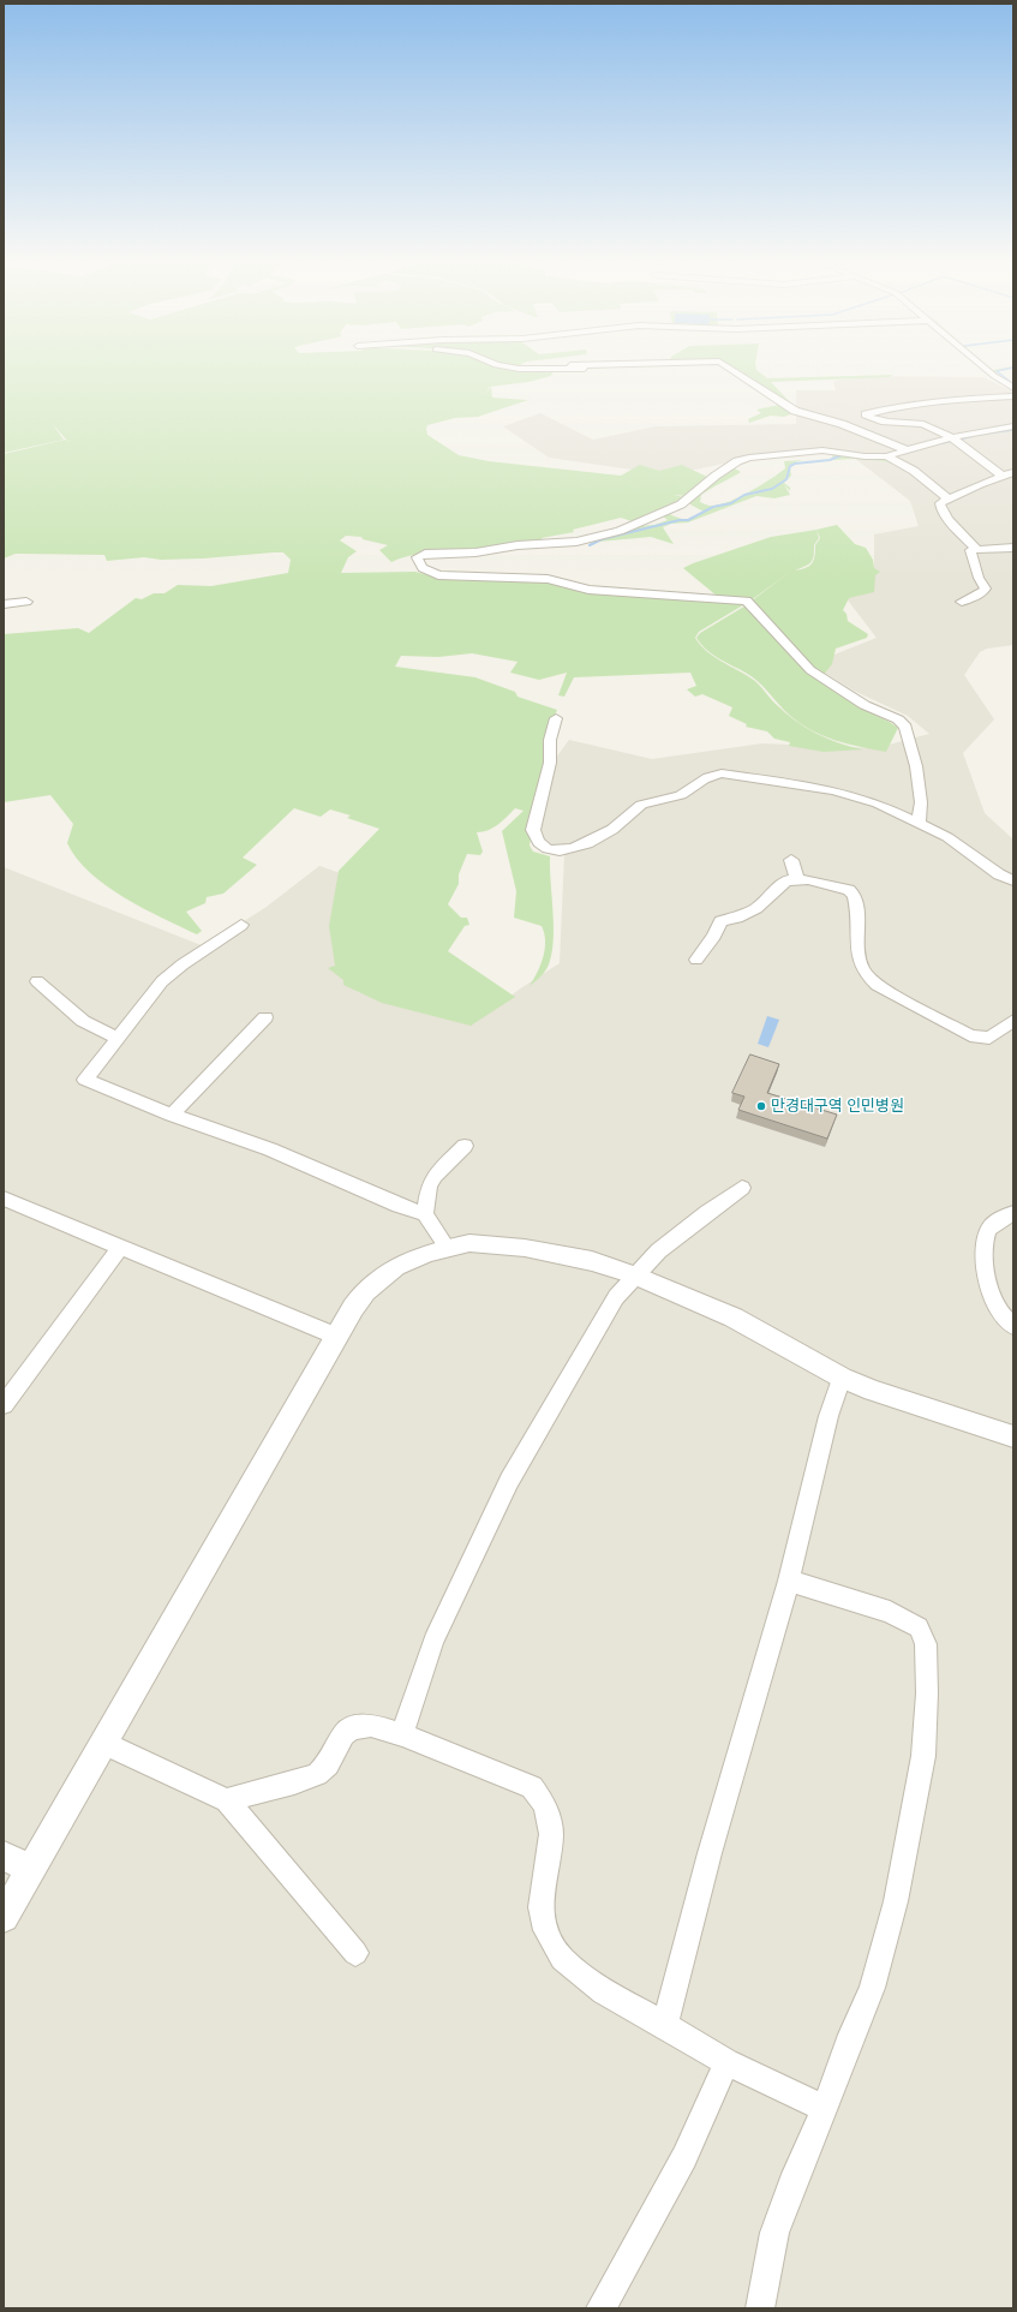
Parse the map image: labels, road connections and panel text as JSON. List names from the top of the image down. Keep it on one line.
{"places":["만경대구역 인민병원"]}
